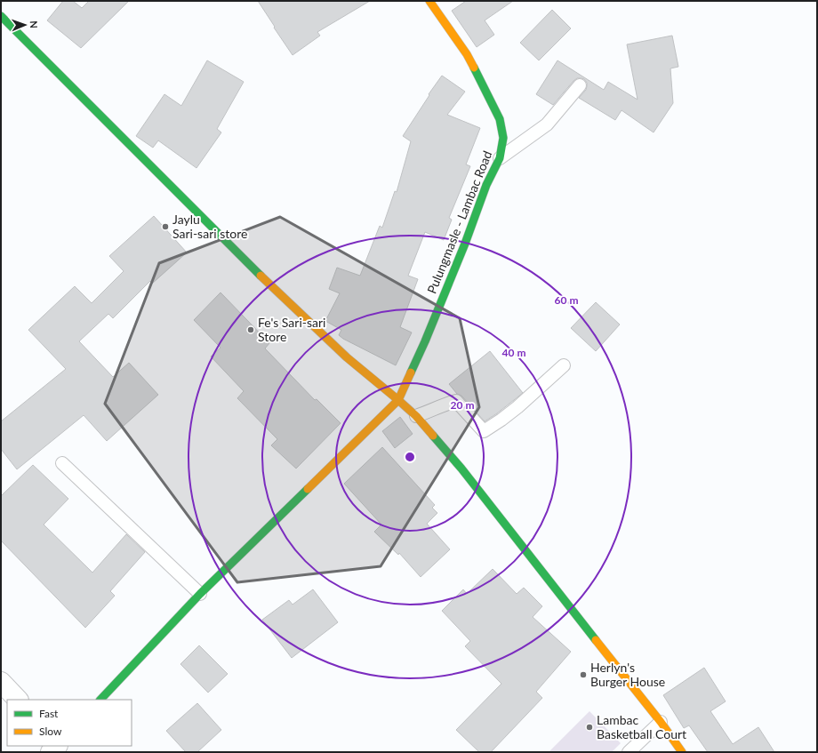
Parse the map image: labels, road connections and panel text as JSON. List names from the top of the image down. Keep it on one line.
{"streets":{"street":["Pulungmasle - Lambac Road"]},"places":["Jaylu Sari-sari store","Fe's Sari-sari Store","Herlyn's Burger House","Lambac Basketball Court"],"legend":["Fast","Slow"],"north":"right","rings":["60 m","40 m","20 m"]}
